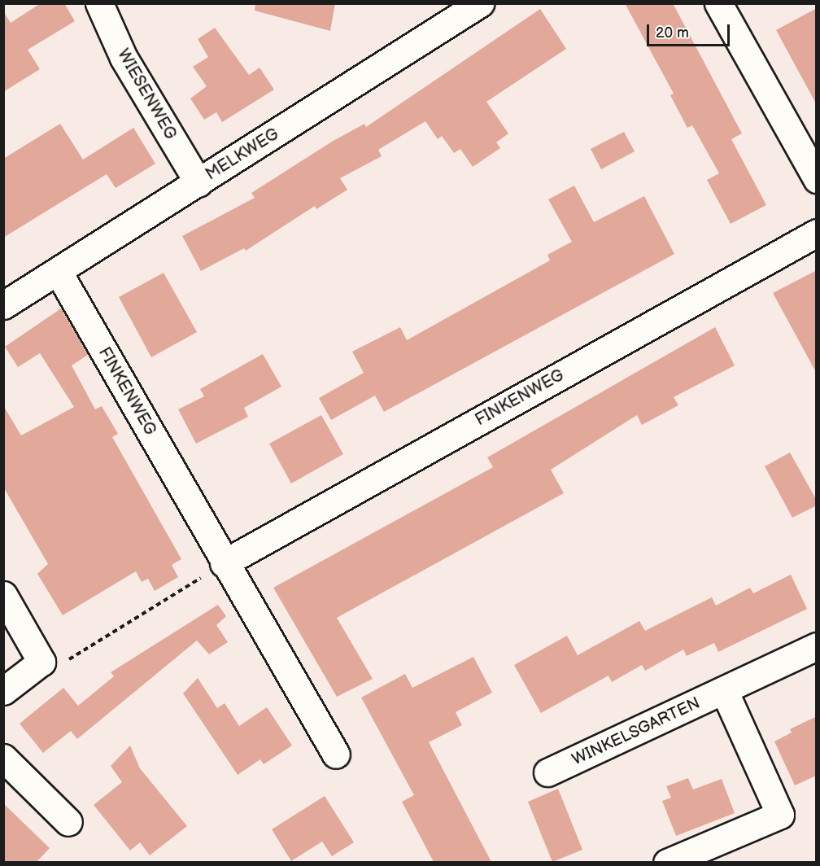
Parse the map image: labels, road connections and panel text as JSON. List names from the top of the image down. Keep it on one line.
{"streets":{"street":["WIESENWEG","MELKWEG","FINKENWEG","WINKELSGARTEN"]},"crossings":[["WIESENWEG","MELKWEG"],["MELKWEG","FINKENWEG"]],"scale_bar":"20 m"}
